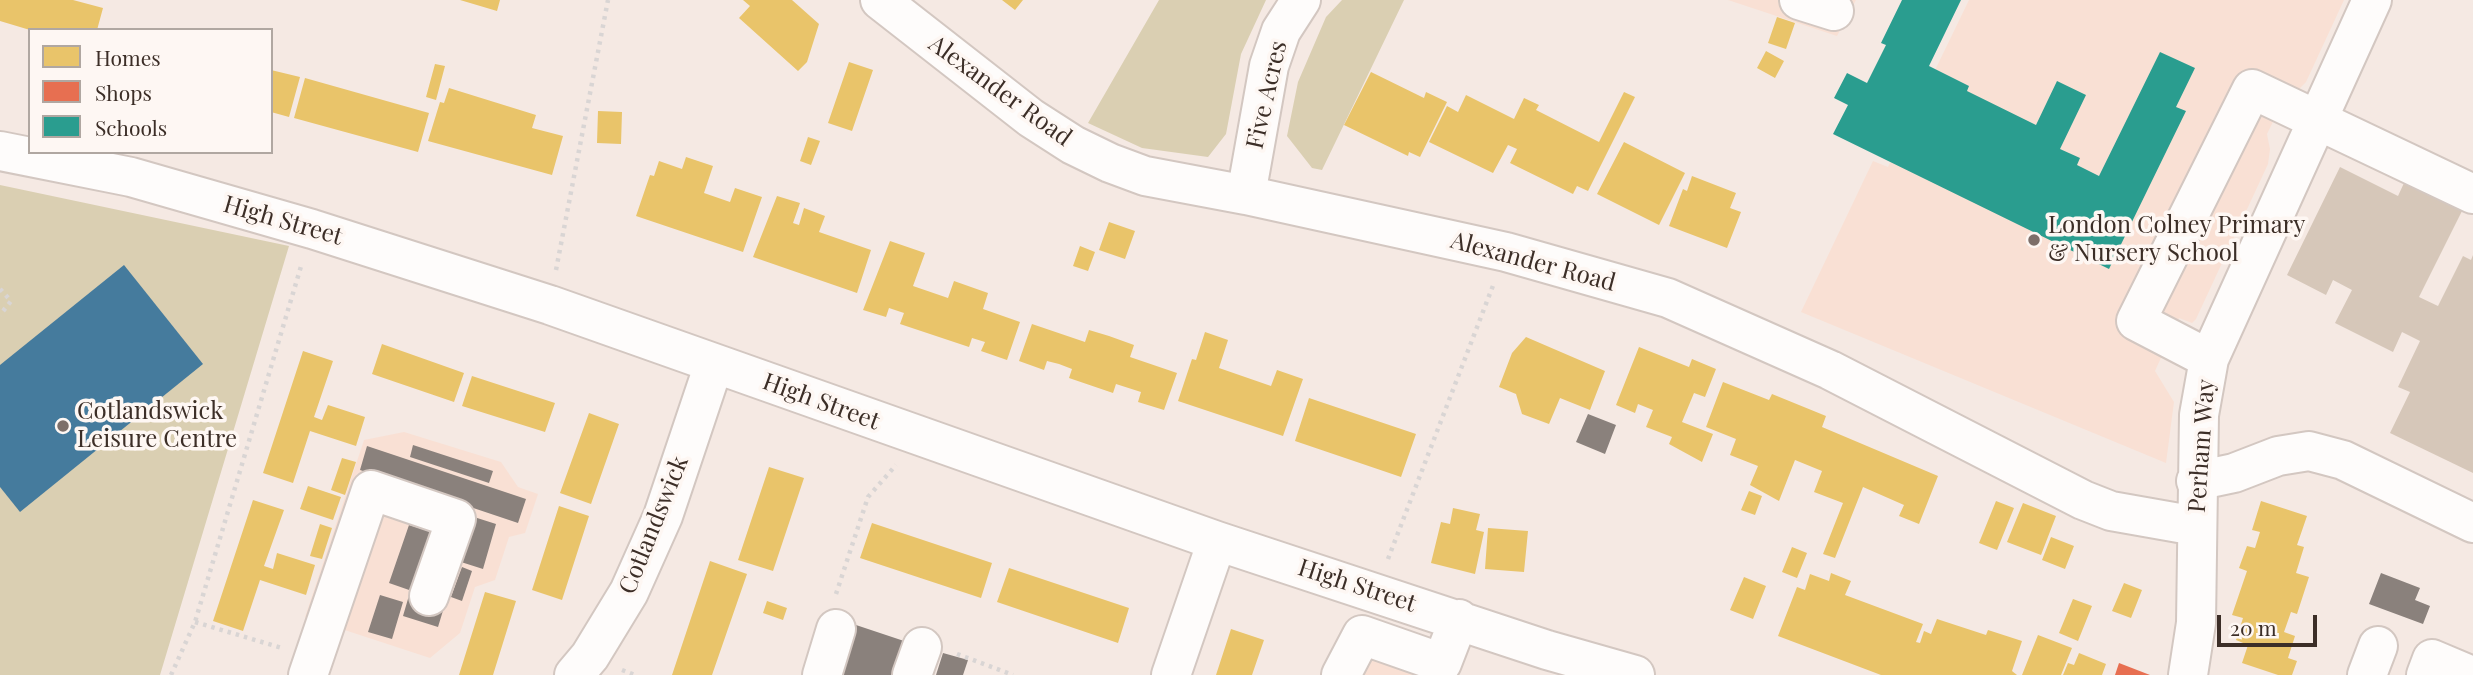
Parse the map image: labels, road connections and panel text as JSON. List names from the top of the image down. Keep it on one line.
{"streets":{"street":["Alexander Road","Five Acres","High Street","Perham Way","Cotlandswick"]},"crossings":[["Alexander Road","Five Acres"],["Alexander Road","Perham Way"],["High Street","Cotlandswick"]],"places":["London Colney Primary & Nursery School","Cotlandswick Leisure Centre"],"legend":["Homes","Shops","Schools"],"scale_bar":"20 m"}
